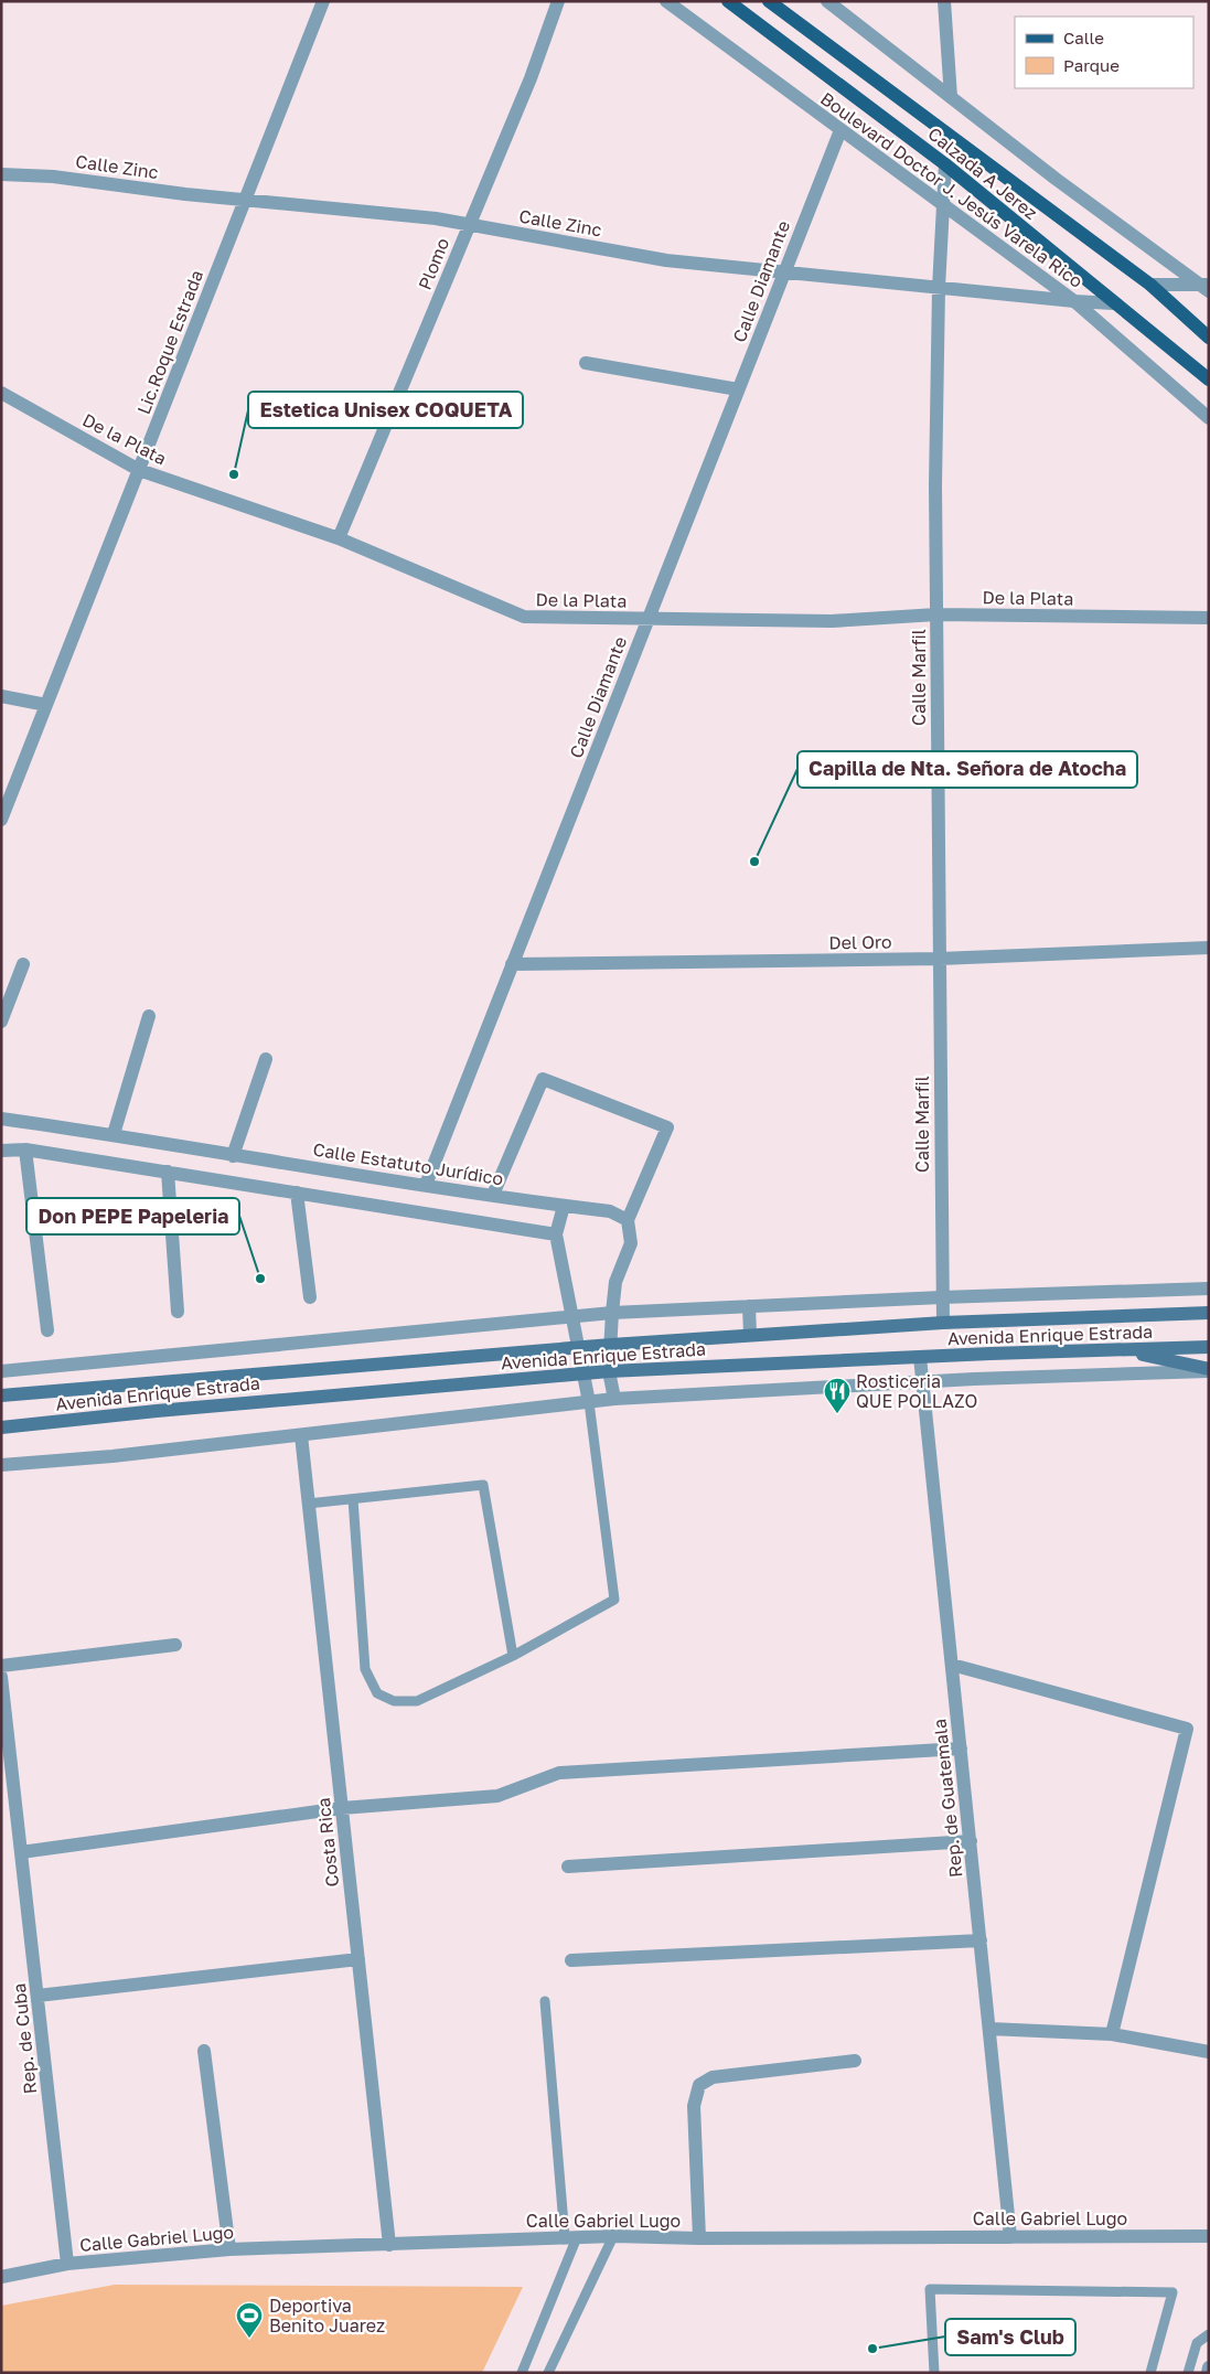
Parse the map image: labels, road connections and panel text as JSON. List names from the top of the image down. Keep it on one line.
{"streets":{"main road":["Calzada A Jerez","Avenida Enrique Estrada"],"street":["Calle Zinc","Boulevard Doctor J. Jesús Varela Rico","Plomo","Calle Diamante","Lic.Roque Estrada","De la Plata","Calle Marfil","Del Oro","Calle Estatuto Jurídico","Rep. de Guatemala","Costa Rica","Rep. de Cuba","Calle Gabriel Lugo"]},"crossings":[["Calle Zinc","Calzada A Jerez"],["Calle Zinc","Boulevard Doctor J. Jesús Varela Rico"],["Calle Zinc","Plomo"],["Calle Zinc","Calle Diamante"],["Calle Zinc","Lic.Roque Estrada"],["Calle Zinc","Calle Marfil"],["Calzada A Jerez","Calle Marfil"],["Boulevard Doctor J. Jesús Varela Rico","Calle Diamante"],["Boulevard Doctor J. Jesús Varela Rico","Calle Marfil"],["Plomo","De la Plata"],["Calle Diamante","De la Plata"],["Calle Diamante","Del Oro"],["Calle Diamante","Calle Estatuto Jurídico"],["Lic.Roque Estrada","De la Plata"],["De la Plata","Calle Marfil"],["Calle Marfil","Del Oro"],["Calle Marfil","Avenida Enrique Estrada"],["Avenida Enrique Estrada","Rep. de Guatemala"],["Rep. de Guatemala","Calle Gabriel Lugo"],["Costa Rica","Calle Gabriel Lugo"],["Rep. de Cuba","Calle Gabriel Lugo"]],"places":{"other":["Estetica Unisex COQUETA","Capilla de Nta. Señora de Atocha","Don PEPE Papeleria","Sam's Club"],"restaurant":["Rosticeria QUE POLLAZO"],"sports":["Deportiva Benito Juarez"]},"legend":["Calle","Parque"]}
